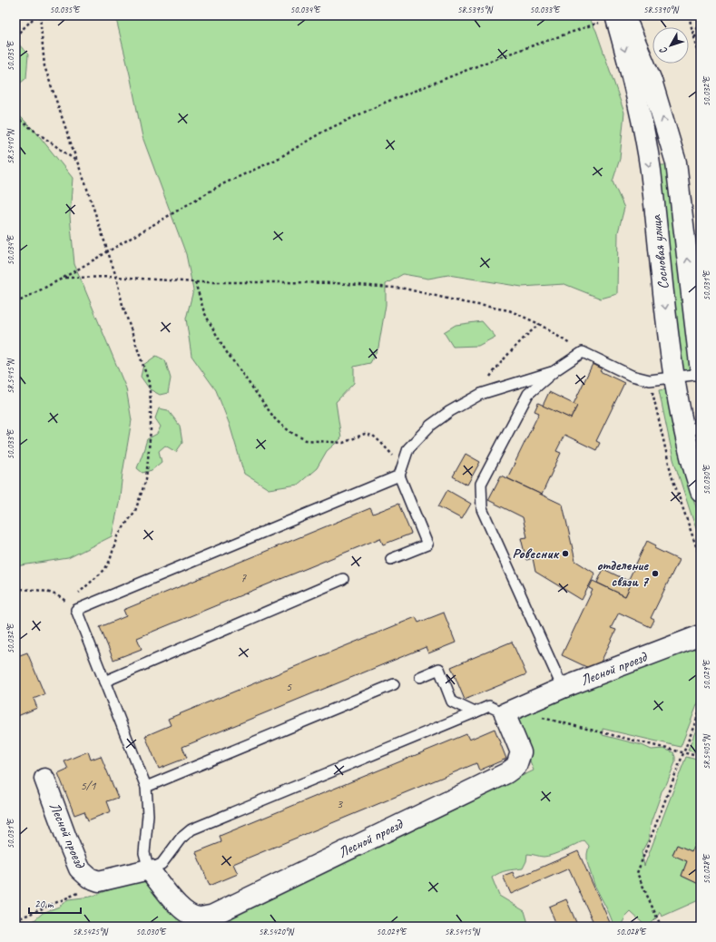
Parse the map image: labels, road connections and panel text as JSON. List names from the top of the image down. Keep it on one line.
{"streets":{"street":["Сосновая улица","Лесной проезд"]},"places":["Ровесник","отделение связи 7"],"house_numbers":["7","5","5/1","3"],"scale_bar":"20 m","north":"bottom left","coordinates":["50.035°E","50.034°E","58.5395°N","50.033°E","58.5390°N","50.032°E","58.5410°N","50.031°E","58.5415°N","50.030°E","50.029°E","58.5405°N","50.028°E","58.5425°N","58.5420°N"]}
